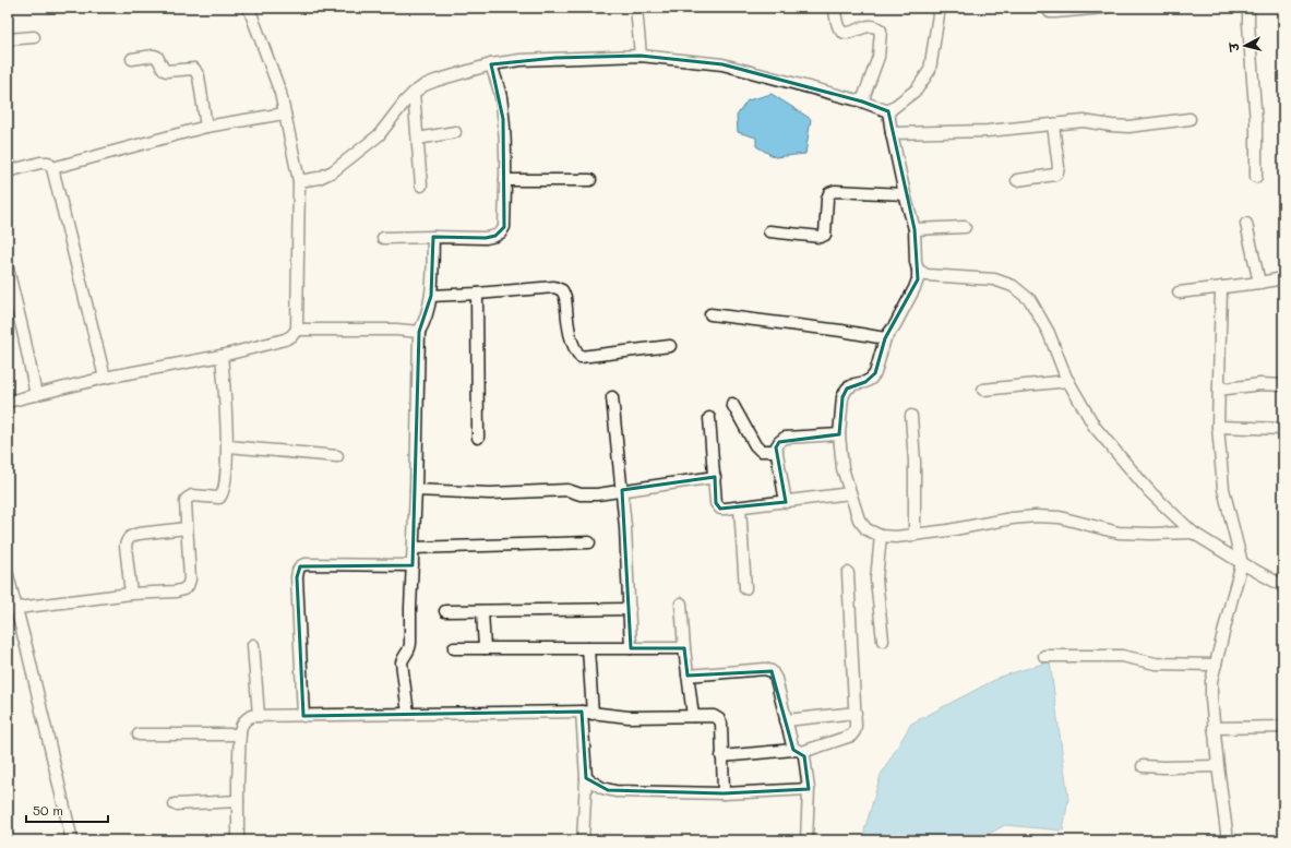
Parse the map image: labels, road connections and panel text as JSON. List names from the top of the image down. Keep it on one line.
{"scale_bar":"50 m","north":"left"}
